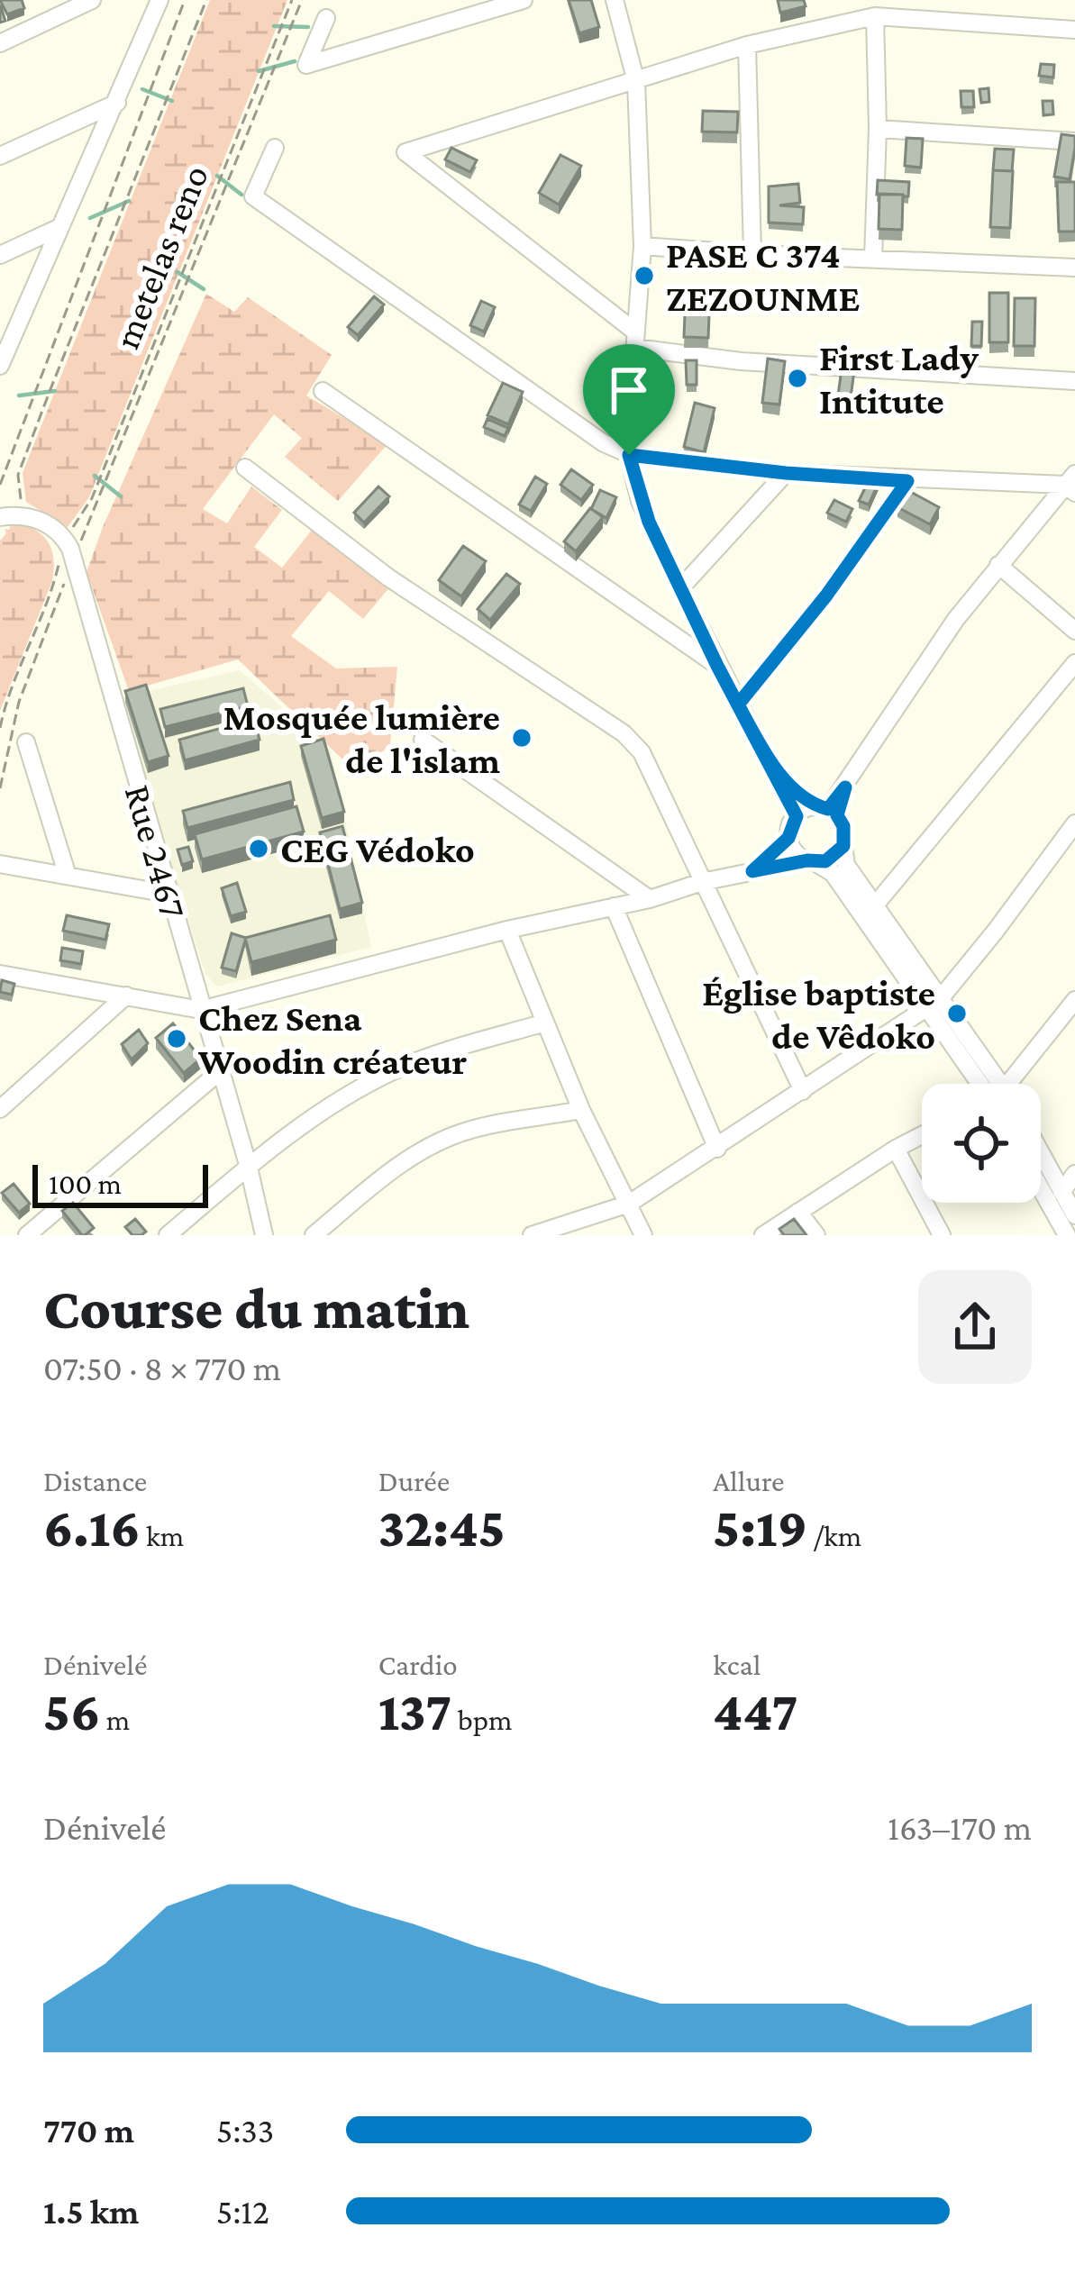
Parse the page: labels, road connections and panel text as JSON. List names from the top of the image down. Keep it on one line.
{"streets":{"street":["Rue 2467"],"path":["metelas reno"]},"places":["PASE C 374 ZEZOUNME","First Lady Intitute","Mosquée lumière de l'islam","CEG Védoko","Église baptiste de Vêdoko","Chez Sena Woodin créateur"],"scale_bar":"100 m","page":{"scale":"100 m","heading":["Course du matin","07:50 · 8 × 770 m"],"stats":[["Distance","6.16 km"],["Durée","32:45"],["Allure","5:19 /km"],["Dénivelé","56 m"],["Cardio","137 bpm"],["kcal","447"]],"chart":["Dénivelé","163–170 m"],"list":[{"name":"770 m","note":"5:33"},{"name":"1.5 km","note":"5:12"}]}}
